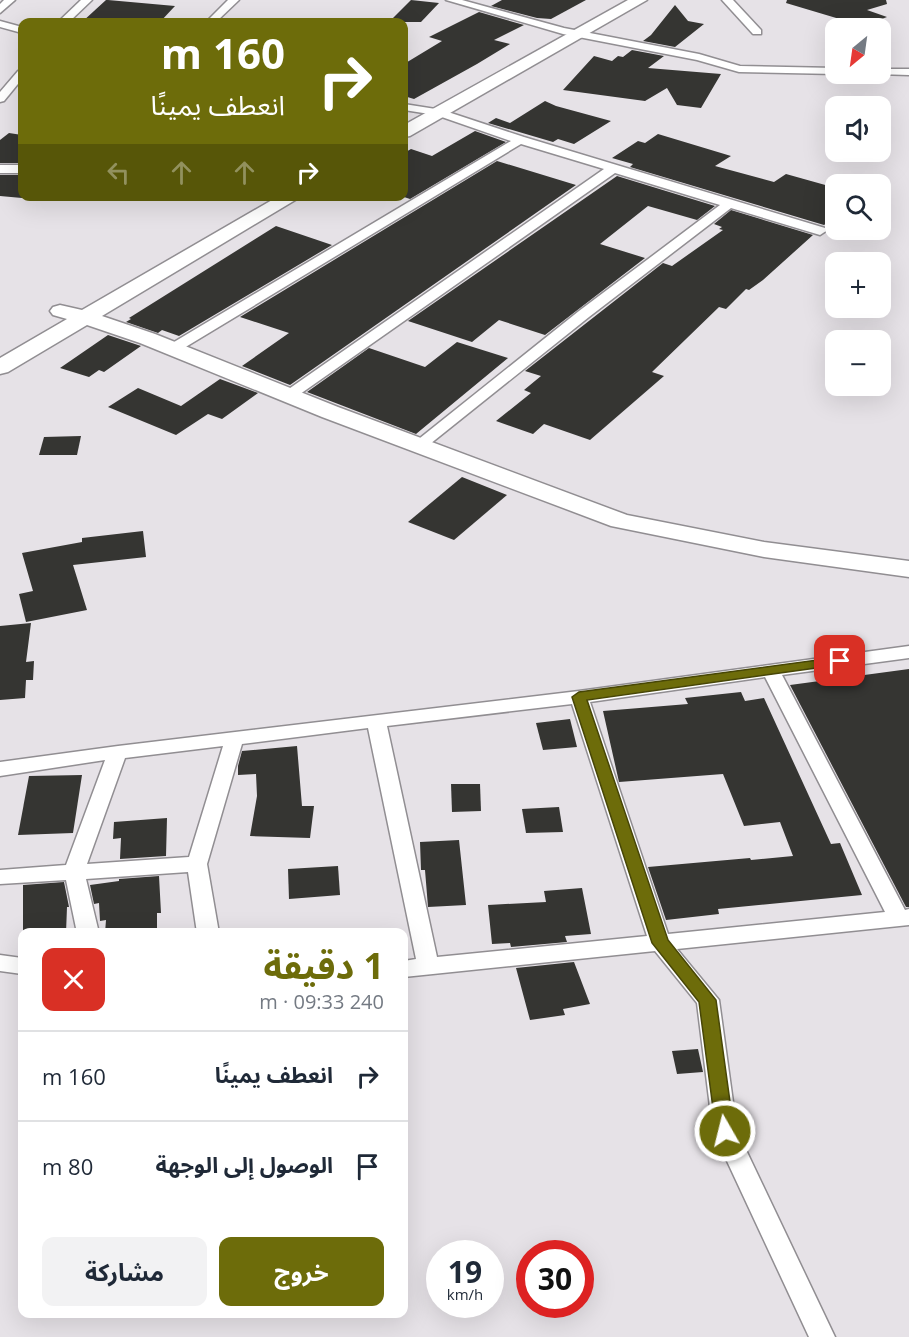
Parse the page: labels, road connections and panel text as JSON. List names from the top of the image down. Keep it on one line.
{"north":"bottom left","page":{"map_buttons":["+","−"],"turn":["160 m","انعطف يمينًا"],"heading":["1 دقيقة","240 m · 09:33"],"list":[{"name":"انعطف يمينًا","value":"160 m"},{"name":"الوصول إلى الوجهة","value":"80 m"}],"buttons":["خروج","مشاركة"],"speed":"19 km/h","limit":"30"}}
